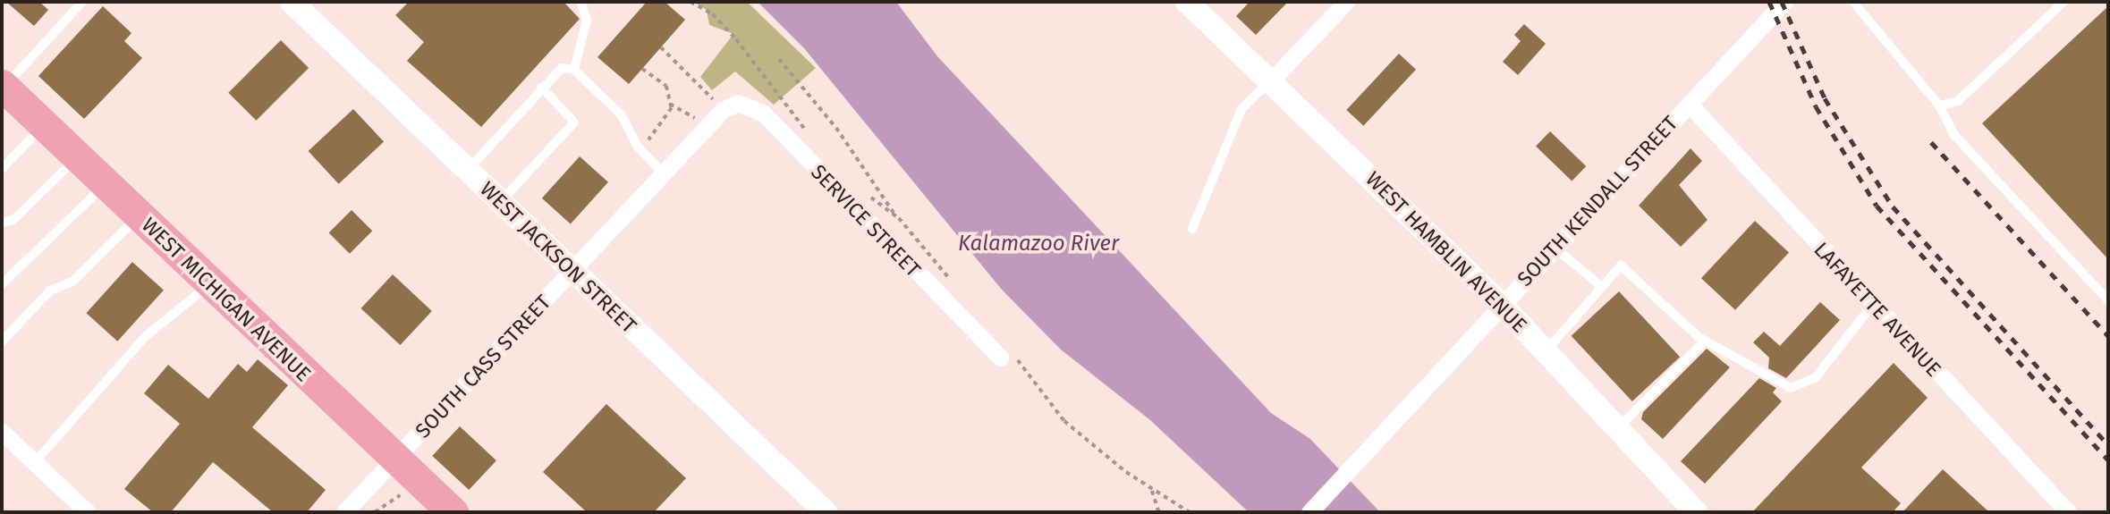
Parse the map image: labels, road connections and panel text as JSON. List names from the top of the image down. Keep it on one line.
{"streets":{"highway":["WEST MICHIGAN AVENUE"],"street":["SOUTH KENDALL STREET","SERVICE STREET","WEST HAMBLIN AVENUE","WEST JACKSON STREET","LAFAYETTE AVENUE","SOUTH CASS STREET"]},"crossings":[["SOUTH KENDALL STREET","WEST HAMBLIN AVENUE"],["SOUTH KENDALL STREET","LAFAYETTE AVENUE"],["SERVICE STREET","SOUTH CASS STREET"],["WEST JACKSON STREET","SOUTH CASS STREET"],["WEST MICHIGAN AVENUE","SOUTH CASS STREET"]],"water":["Kalamazoo River"]}
